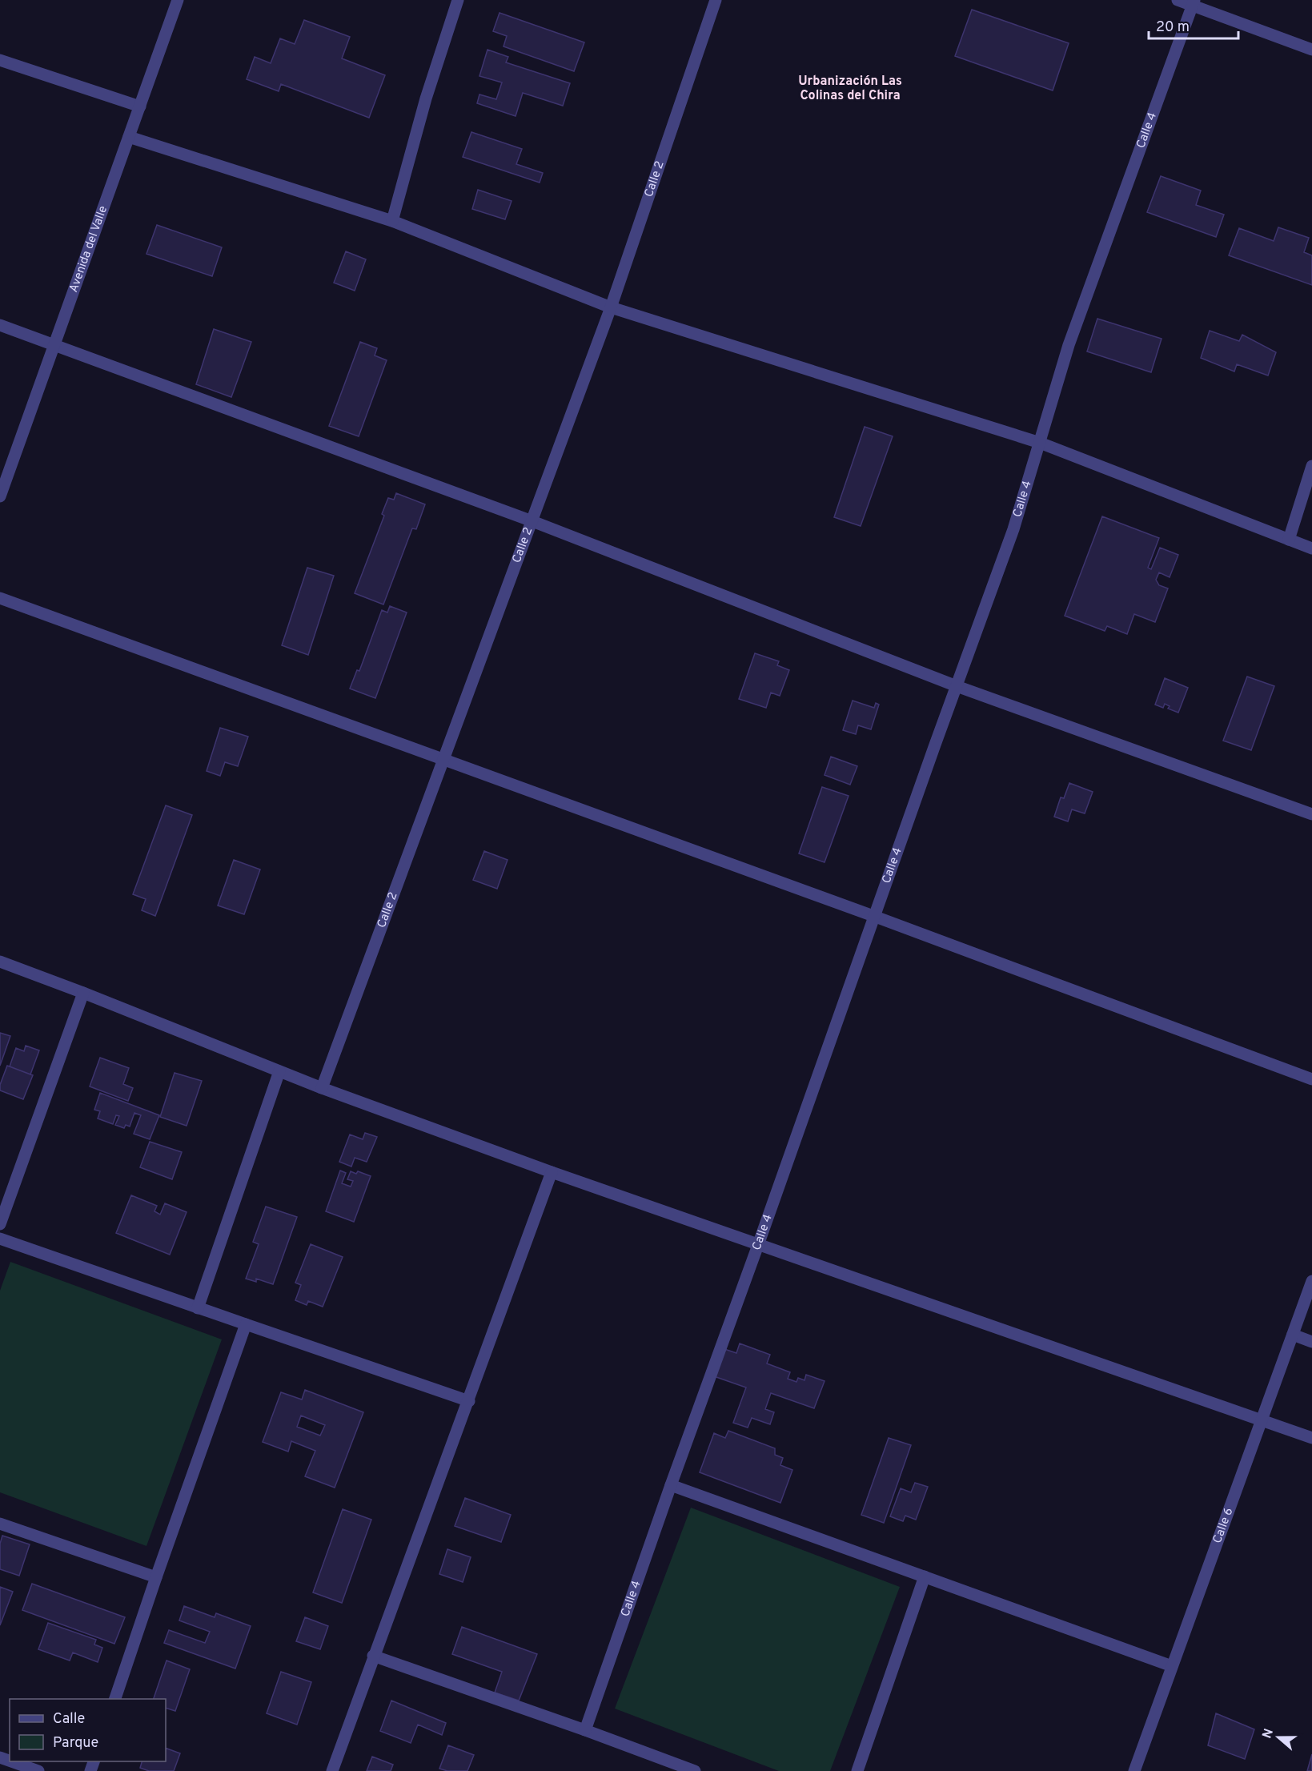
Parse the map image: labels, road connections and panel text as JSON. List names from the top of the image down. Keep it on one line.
{"streets":{"street":["Calle 4","Calle 2","Avenida del Valle","Calle 6"]},"districts":["Urbanización Las Colinas del Chira"],"legend":["Calle","Parque"],"scale_bar":"20 m","north":"left"}
